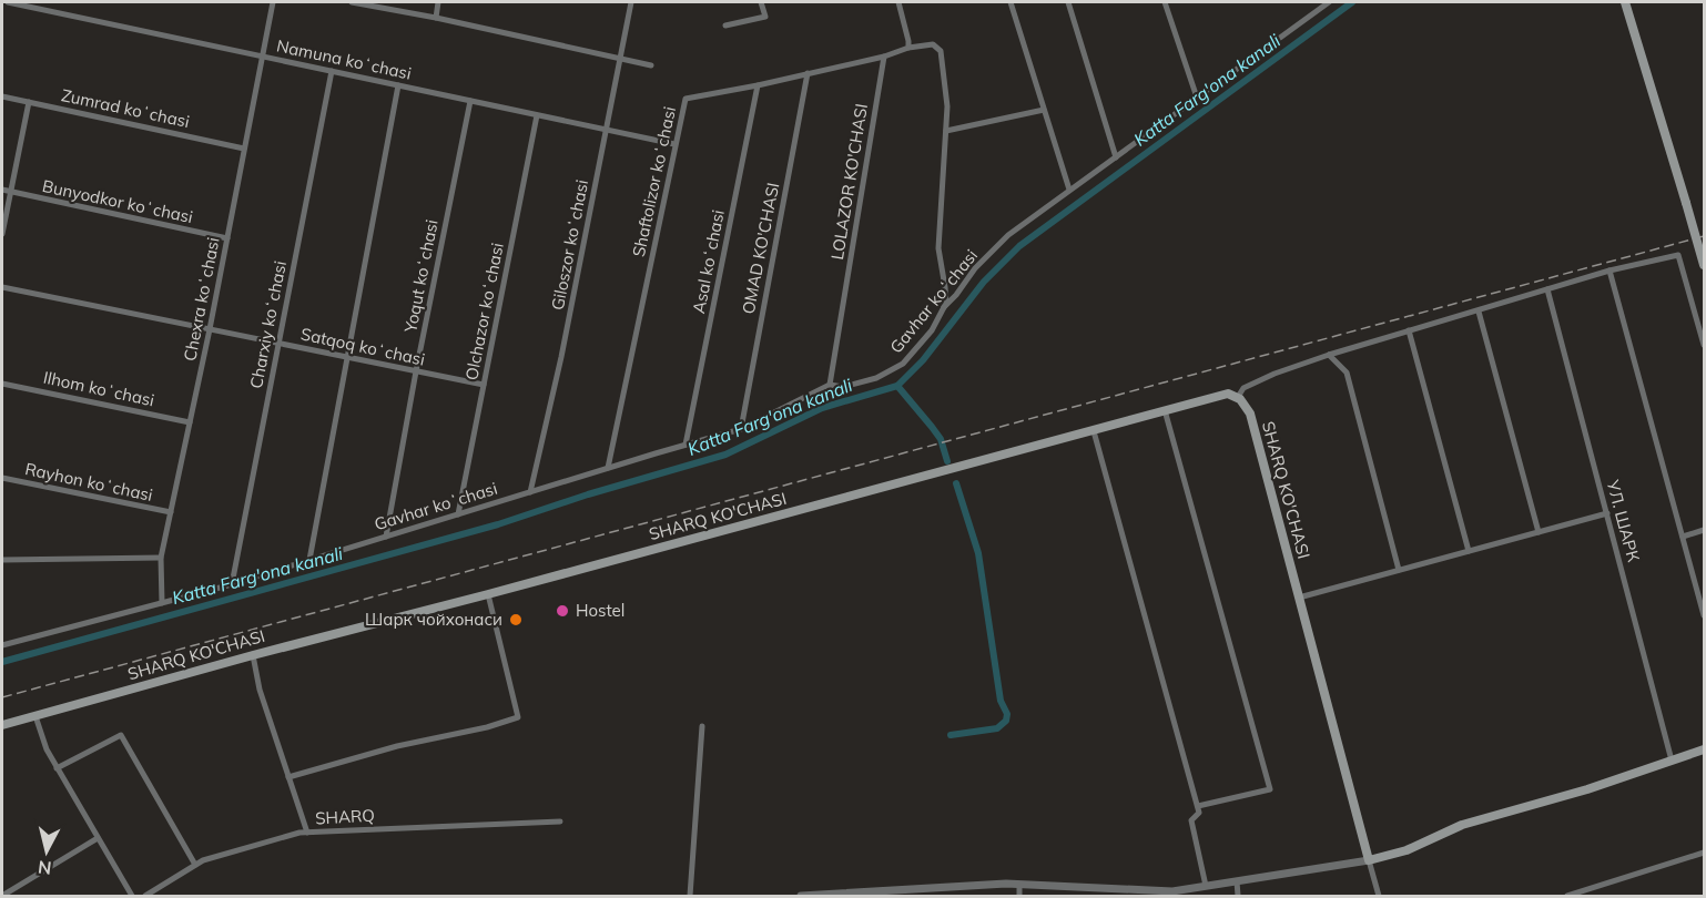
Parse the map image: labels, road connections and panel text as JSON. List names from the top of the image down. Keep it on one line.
{"streets":{"main road":["SHARQ KO'CHASI"],"street":["Namuna koʻchasi","Zumrad koʻchasi","Shaftolizor koʻchasi","LOLAZOR KO'CHASI","Bunyodkor koʻchasi","Giloszor koʻchasi","OMAD KO'CHASI","Asal koʻchasi","Yoqut koʻchasi","Chexra koʻchasi","Gavhar koʻchasi","Olchazor koʻchasi","Charxiy koʻchasi","Satqoq koʻchasi","Ilhom koʻchasi","Rayhon koʻchasi","УЛ. ШАРК","SHARQ"]},"crossings":[["Namuna koʻchasi","Shaftolizor koʻchasi"],["Namuna koʻchasi","Giloszor koʻchasi"],["Namuna koʻchasi","Yoqut koʻchasi"],["Namuna koʻchasi","Chexra koʻchasi"],["Namuna koʻchasi","Olchazor koʻchasi"],["Namuna koʻchasi","Charxiy koʻchasi"],["Zumrad koʻchasi","Chexra koʻchasi"],["Shaftolizor koʻchasi","LOLAZOR KO'CHASI"],["Shaftolizor koʻchasi","OMAD KO'CHASI"],["Shaftolizor koʻchasi","Asal koʻchasi"],["Shaftolizor koʻchasi","Gavhar koʻchasi"],["LOLAZOR KO'CHASI","Gavhar koʻchasi"],["Bunyodkor koʻchasi","Chexra koʻchasi"],["Giloszor koʻchasi","Gavhar koʻchasi"],["OMAD KO'CHASI","Gavhar koʻchasi"],["Asal koʻchasi","Gavhar koʻchasi"],["Yoqut koʻchasi","Gavhar koʻchasi"],["Yoqut koʻchasi","Satqoq koʻchasi"],["Chexra koʻchasi","Gavhar koʻchasi"],["Chexra koʻchasi","Satqoq koʻchasi"],["Chexra koʻchasi","Ilhom koʻchasi"],["Chexra koʻchasi","Rayhon koʻchasi"],["Gavhar koʻchasi","Olchazor koʻchasi"],["Gavhar koʻchasi","Charxiy koʻchasi"],["Olchazor koʻchasi","Satqoq koʻchasi"],["Charxiy koʻchasi","Satqoq koʻchasi"]],"water":["Katta Farg'ona kanali"],"places":["Hostel","Шарк чойхонаси"],"north":"bottom"}
